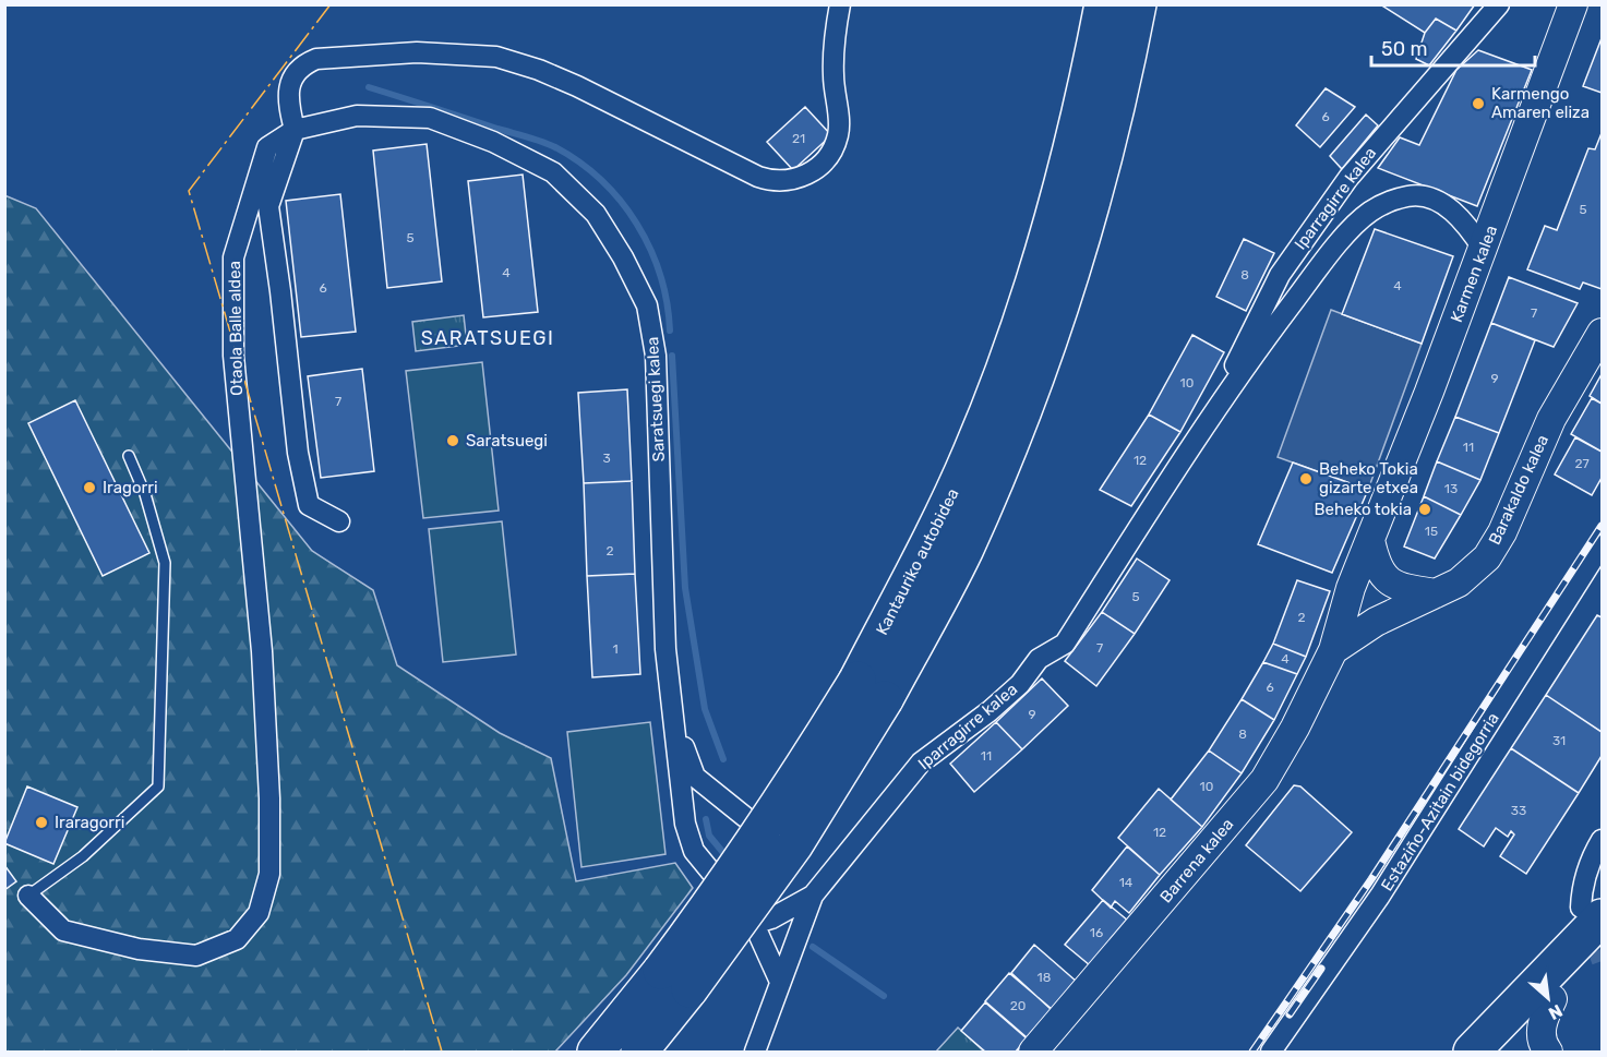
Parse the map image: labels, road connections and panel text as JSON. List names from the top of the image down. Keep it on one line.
{"streets":{"highway":["Kantauriko autobidea"],"street":["Iparragirre kalea","Karmen kalea","Otaola Balle aldea","Saratsuegi kalea","Barakaldo kalea","Estaziño-Azitain bidegorria","Barrena kalea"]},"crossings":[["Iparragirre kalea","Karmen kalea"],["Iparragirre kalea","Saratsuegi kalea"],["Karmen kalea","Barakaldo kalea"],["Karmen kalea","Barrena kalea"],["Otaola Balle aldea","Saratsuegi kalea"],["Barakaldo kalea","Barrena kalea"]],"districts":["SARATSUEGI"],"places":["Karmengo Amaren eliza","Saratsuegi","Beheko Tokia gizarte etxea","Iragorri","Beheko tokia","Iraragorri"],"house_numbers":["6","21","5","5","4","8","4","6","7","9","10","7","11","3","12","27","13","15","2","5","2","7","1","4","6","9","8","31","11","10","33","12","14","16","18","20"],"scale_bar":"50 m","north":"bottom right"}
